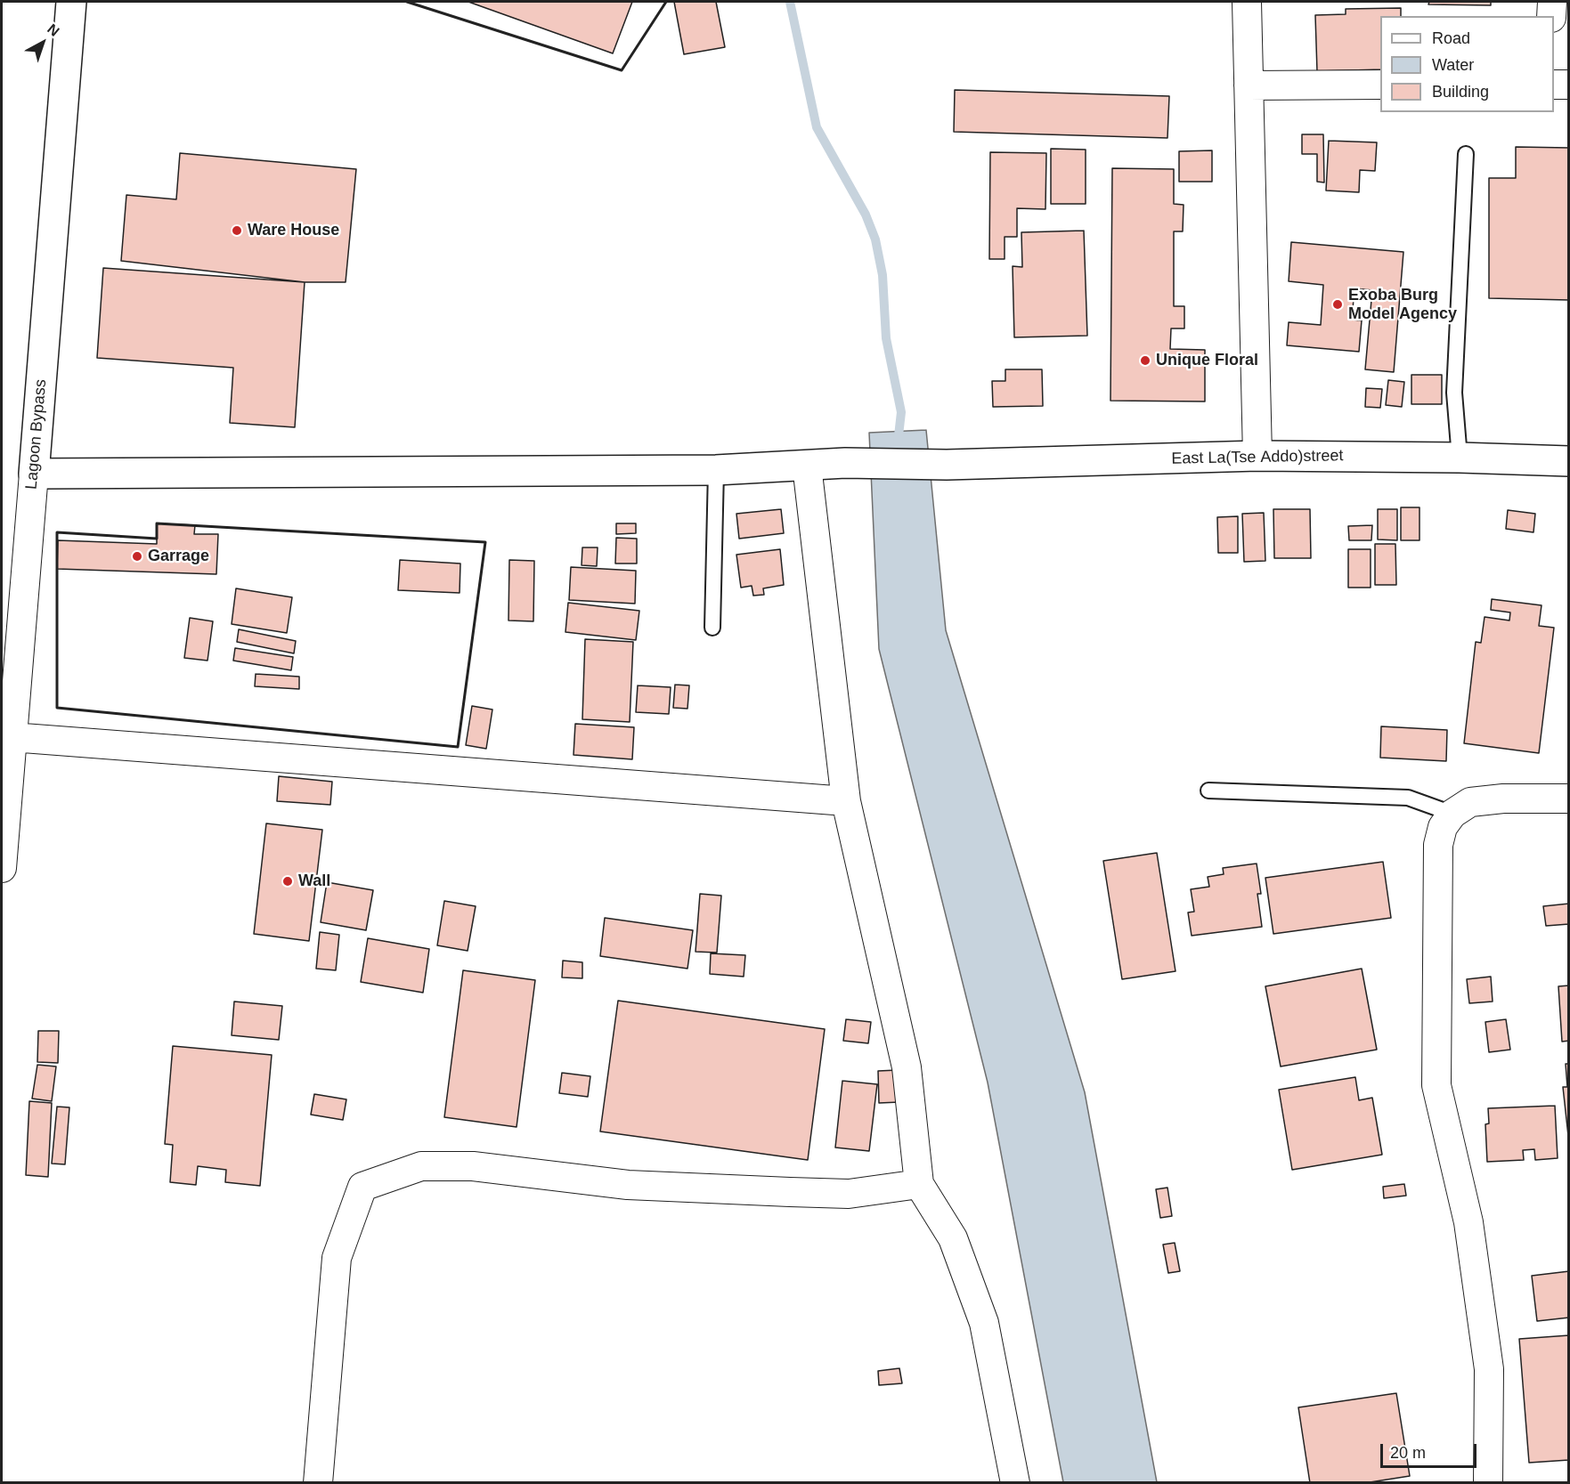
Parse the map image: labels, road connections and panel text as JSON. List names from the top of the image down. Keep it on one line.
{"streets":{"street":["Lagoon Bypass","East La(Tse Addo)street"]},"crossings":[["Lagoon Bypass","East La(Tse Addo)street"]],"places":["Ware House","Exoba Burg Model Agency","Unique Floral","Garrage","Wall"],"legend":["Road","Water","Building"],"scale_bar":"20 m","north":"top right"}
